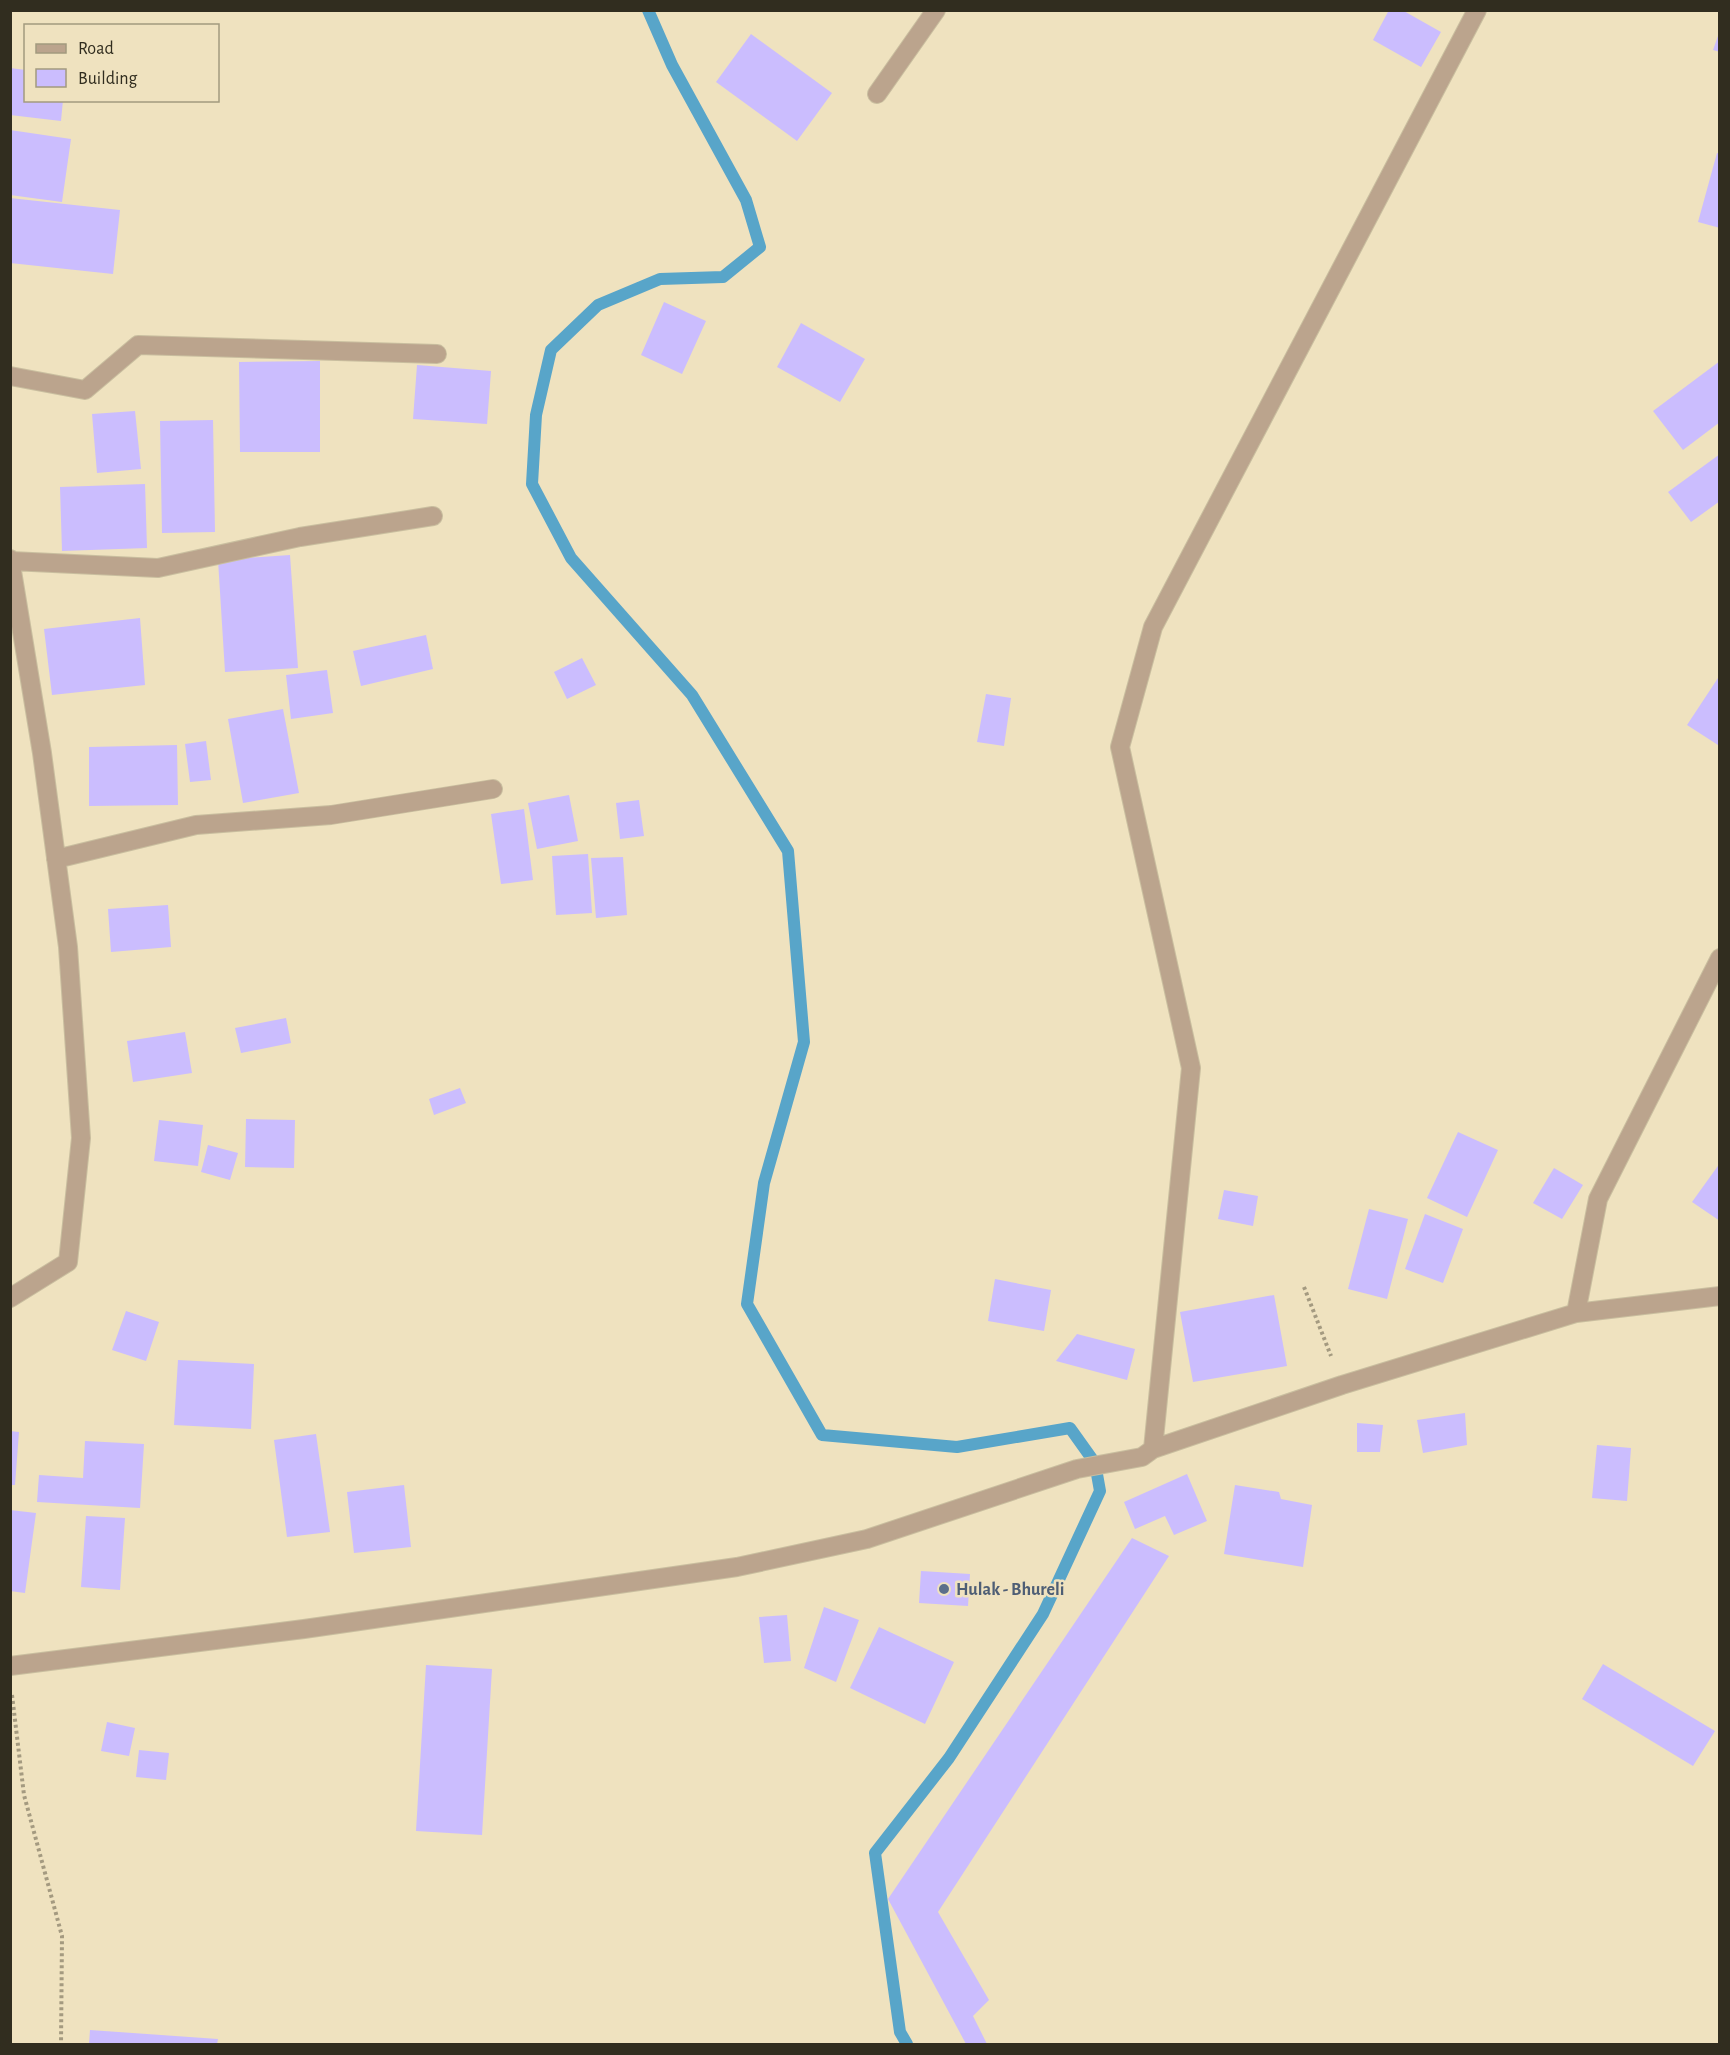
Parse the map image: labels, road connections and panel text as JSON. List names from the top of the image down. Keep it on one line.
{"places":["Hulak - Bhureli"],"legend":["Road","Building"]}
